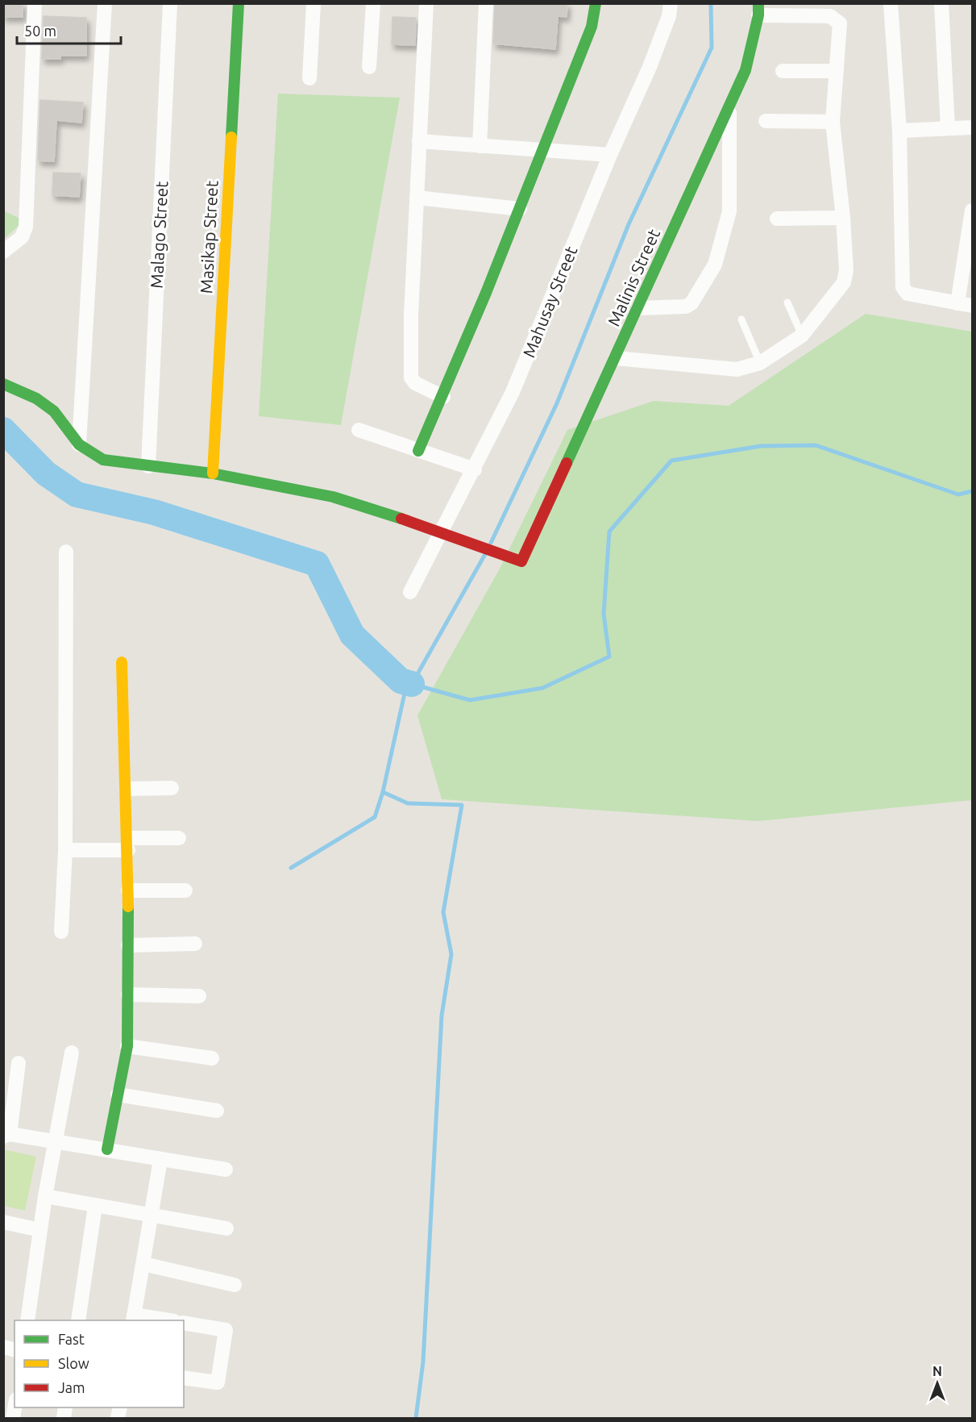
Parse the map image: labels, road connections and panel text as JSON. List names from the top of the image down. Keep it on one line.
{"streets":{"street":["Malago Street","Masikap Street","Malinis Street","Mahusay Street"]},"crossings":[["Malinis Street","Mahusay Street"]],"legend":["Fast","Slow","Jam"],"scale_bar":"50 m","north":"top"}
